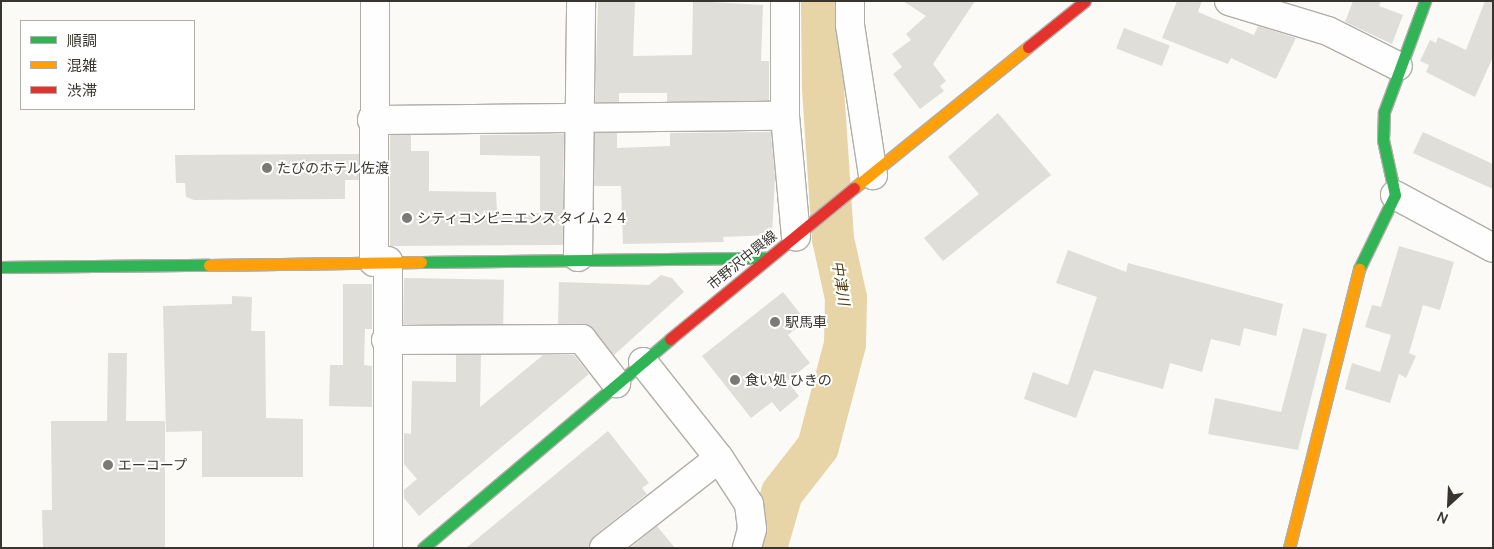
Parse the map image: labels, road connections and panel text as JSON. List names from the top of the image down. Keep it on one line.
{"streets":{"street":["市野沢中興線"]},"water":["中津川"],"places":["たびのホテル佐渡","シティコンビニエンス タイム２４","駅馬車","食い処 ひきの","エーコープ"],"legend":["順調","混雑","渋滞"],"north":"bottom left"}
